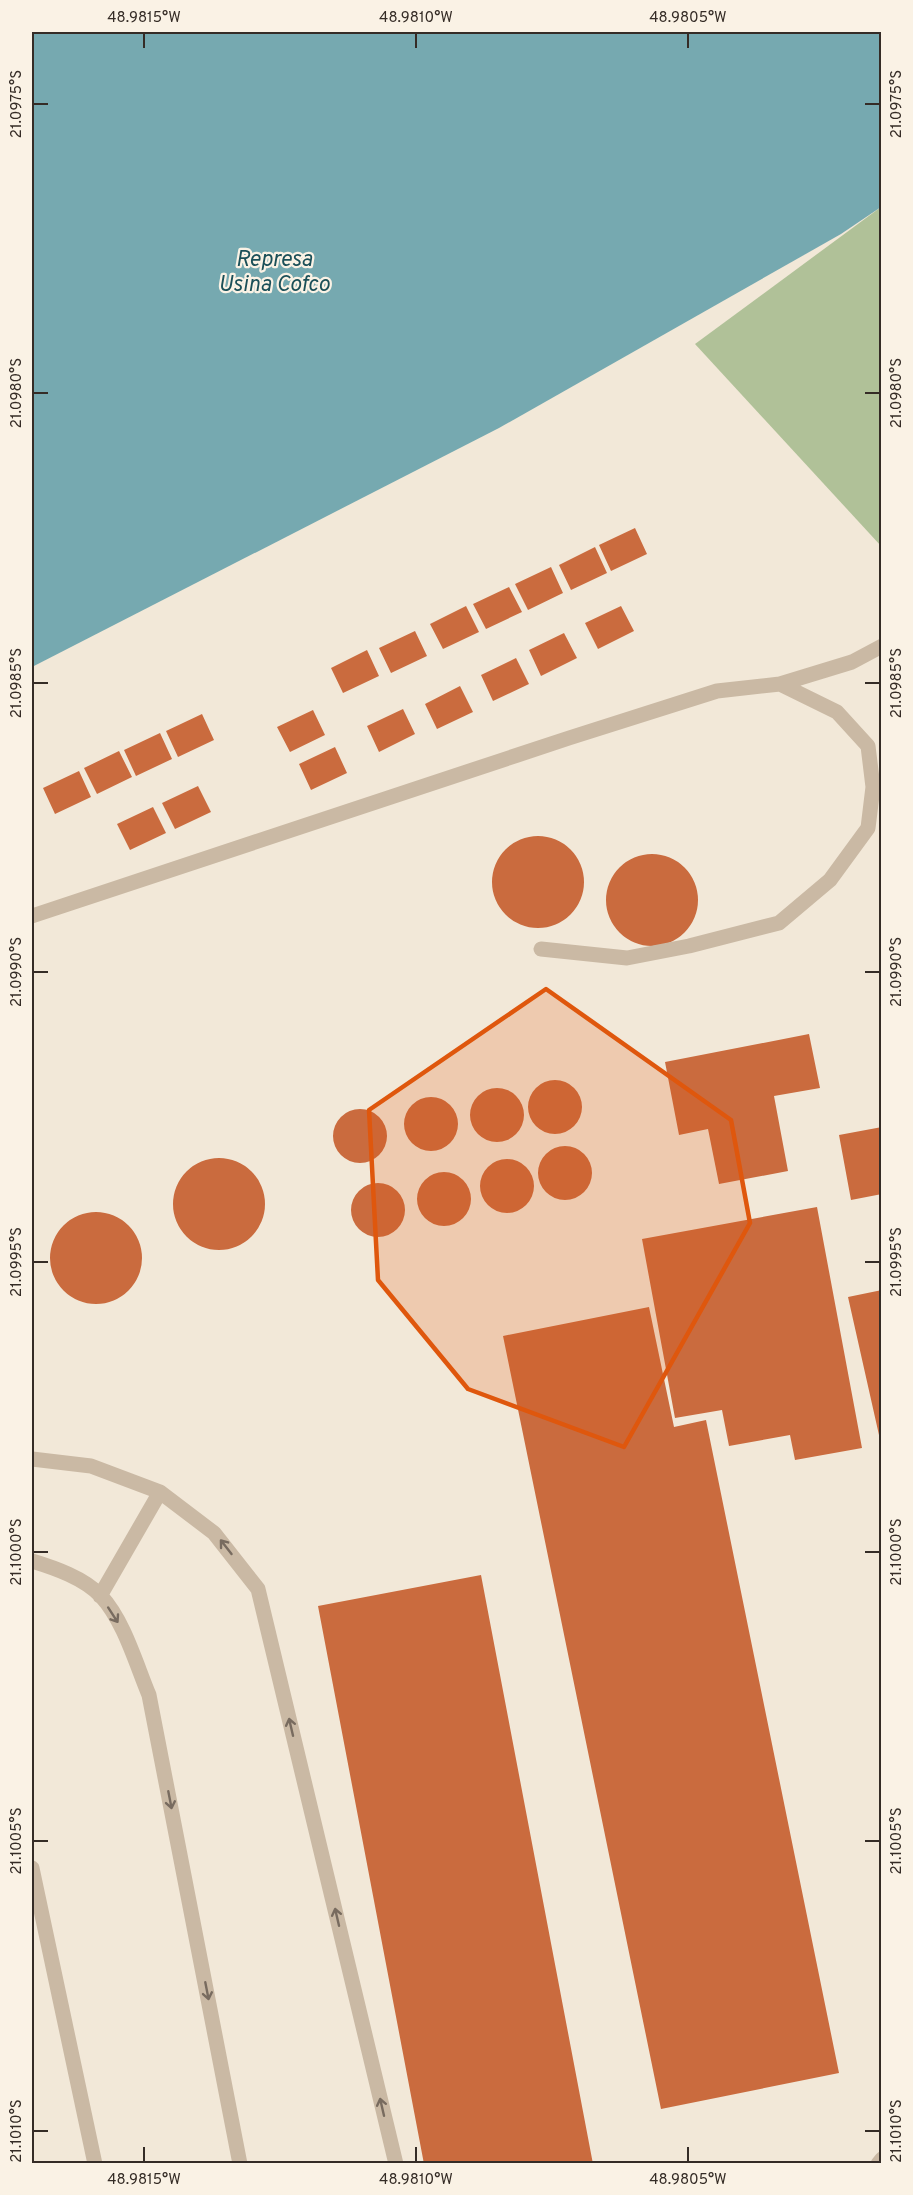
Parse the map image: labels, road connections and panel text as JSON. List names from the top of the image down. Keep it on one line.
{"water":["Represa Usina Cofco"],"coordinates":["48.9815°W","48.9810°W","48.9805°W","21.0975°S","21.0980°S","21.0985°S","21.0990°S","21.0995°S","21.1000°S","21.1005°S","21.1010°S"]}
